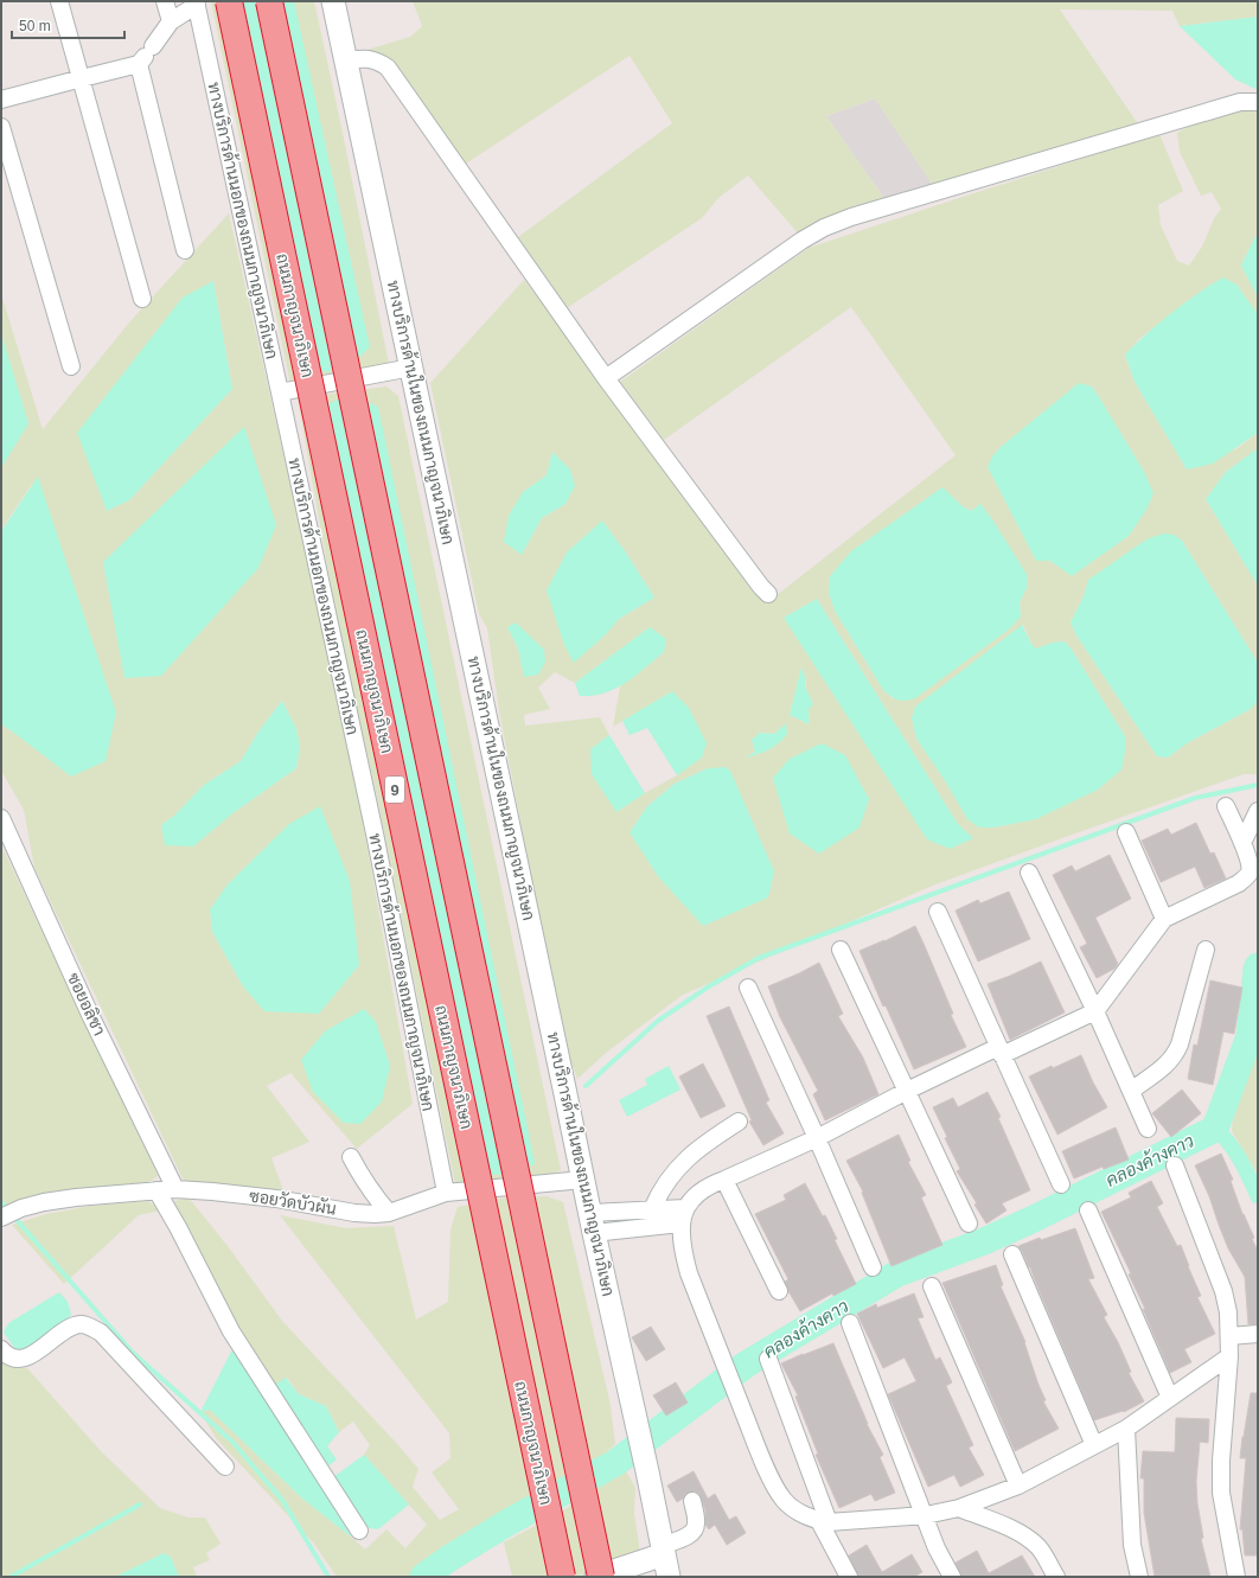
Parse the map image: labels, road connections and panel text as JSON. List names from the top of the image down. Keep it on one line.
{"streets":{"highway":["ถนนกาญจนาภิเษก","9"],"main road":["ทางบริการด้านในของถนนกาญจนาภิเษก"],"street":["ทางบริการด้านนอกของถนนกาญจนาภิเษก","ซอยอลิชา","ซอยวัดบัวผัน"]},"crossings":[["ทางบริการด้านนอกของถนนกาญจนาภิเษก","ซอยวัดบัวผัน"],["ทางบริการด้านในของถนนกาญจนาภิเษก","ซอยวัดบัวผัน"],["ซอยอลิชา","ซอยวัดบัวผัน"]],"water":["คลองค้างคาว"],"scale_bar":"50 m"}
